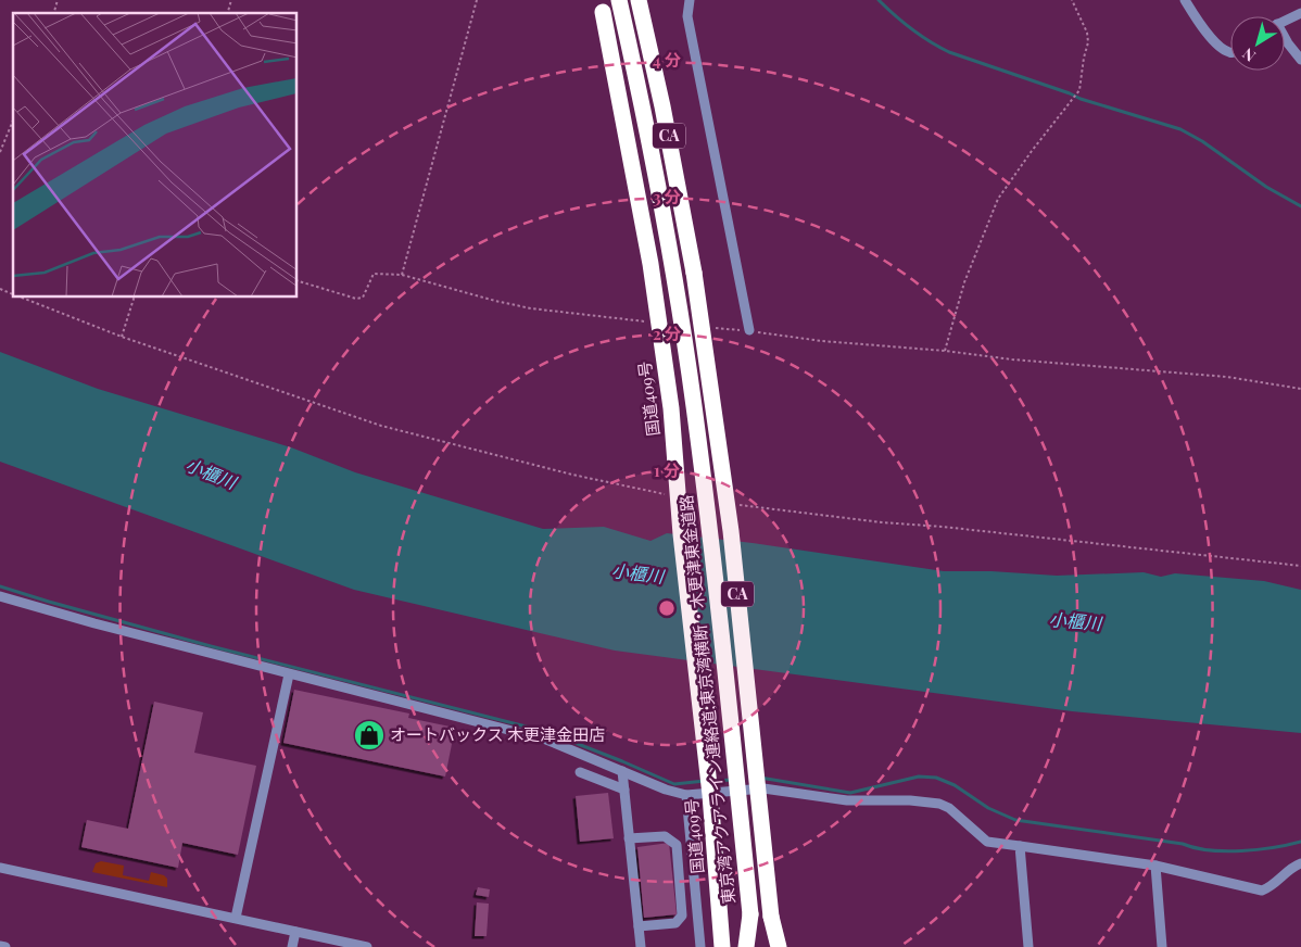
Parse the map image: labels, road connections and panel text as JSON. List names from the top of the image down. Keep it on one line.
{"streets":{"highway":["CA","国道409号","東京湾アクアライン連絡道;東京湾横断・木更津東金道路"]},"water":["小櫃川"],"places":{"shop":["オートバックス 木更津金田店"]},"north":"bottom left","rings":["4 分","3 分","2 分","1 分"]}
